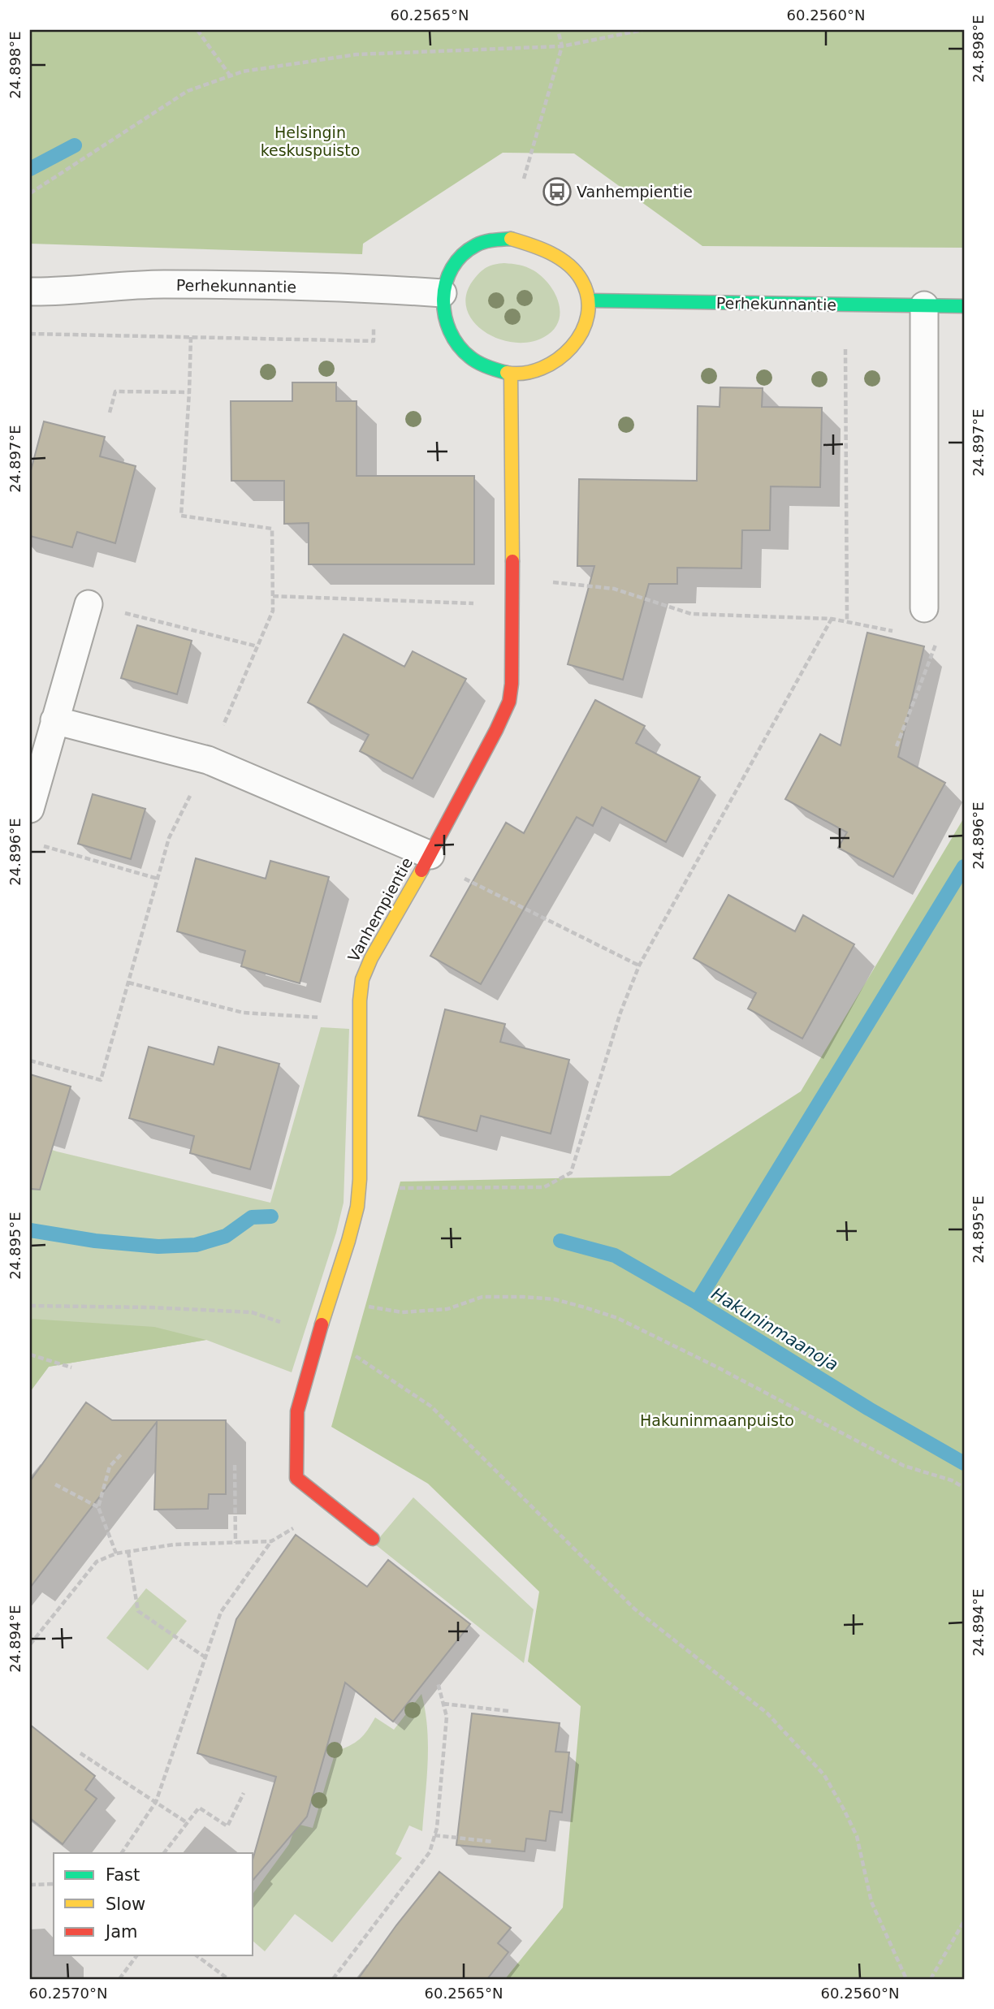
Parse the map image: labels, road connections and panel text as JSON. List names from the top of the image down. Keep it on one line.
{"streets":{"street":["Perhekunnantie","Vanhempientie"]},"crossings":[["Perhekunnantie","Vanhempientie"]],"water":["Hakuninmaanoja"],"parks":["Helsingin keskuspuisto","Hakuninmaanpuisto"],"places":{"bus stop":["Vanhempientie"]},"legend":["Fast","Slow","Jam"],"coordinates":["60.2565°N","60.2560°N","24.898°E","24.897°E","24.896°E","24.895°E","24.894°E","60.2570°N"]}
